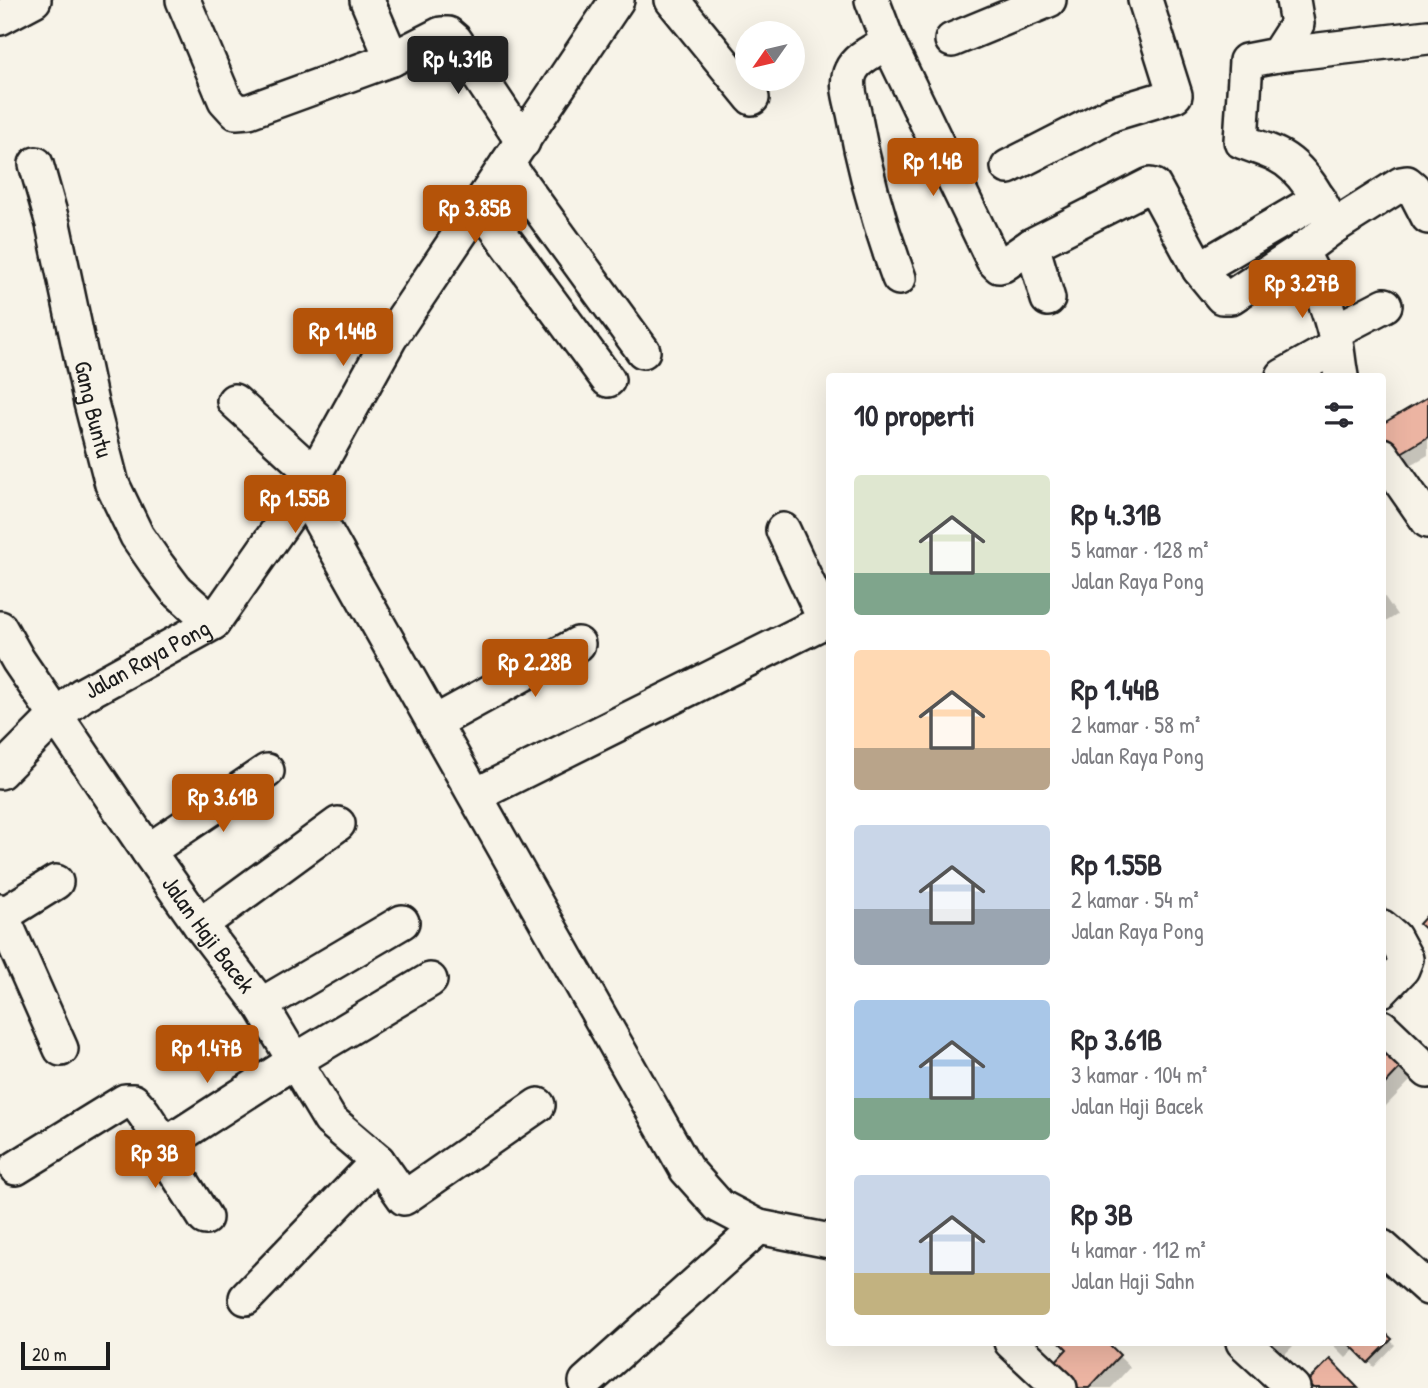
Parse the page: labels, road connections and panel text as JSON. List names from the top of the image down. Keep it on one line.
{"streets":{"street":["Gang Buntu","Jalan Raya Pong","Jalan Haji Bacek"]},"crossings":[["Gang Buntu","Jalan Raya Pong"],["Jalan Raya Pong","Jalan Haji Bacek"]],"scale_bar":"20 m","north":"bottom left","page":{"price":["Rp 4.31B","Rp 1.4B","Rp 3.85B","Rp 3.27B","Rp 1.44B","Rp 1.55B","Rp 2.28B","Rp 3.61B","Rp 1.47B","Rp 3B"],"heading":"10 properti","list":[{"name":"Rp 4.31B","note":"5 kamar · 128 m² · Jalan Raya Pong"},{"name":"Rp 1.44B","note":"2 kamar · 58 m² · Jalan Raya Pong"},{"name":"Rp 1.55B","note":"2 kamar · 54 m² · Jalan Raya Pong"},{"name":"Rp 3.61B","note":"3 kamar · 104 m² · Jalan Haji Bacek"},{"name":"Rp 3B","note":"4 kamar · 112 m² · Jalan Haji Sahn"}],"scale":"20 m"}}
